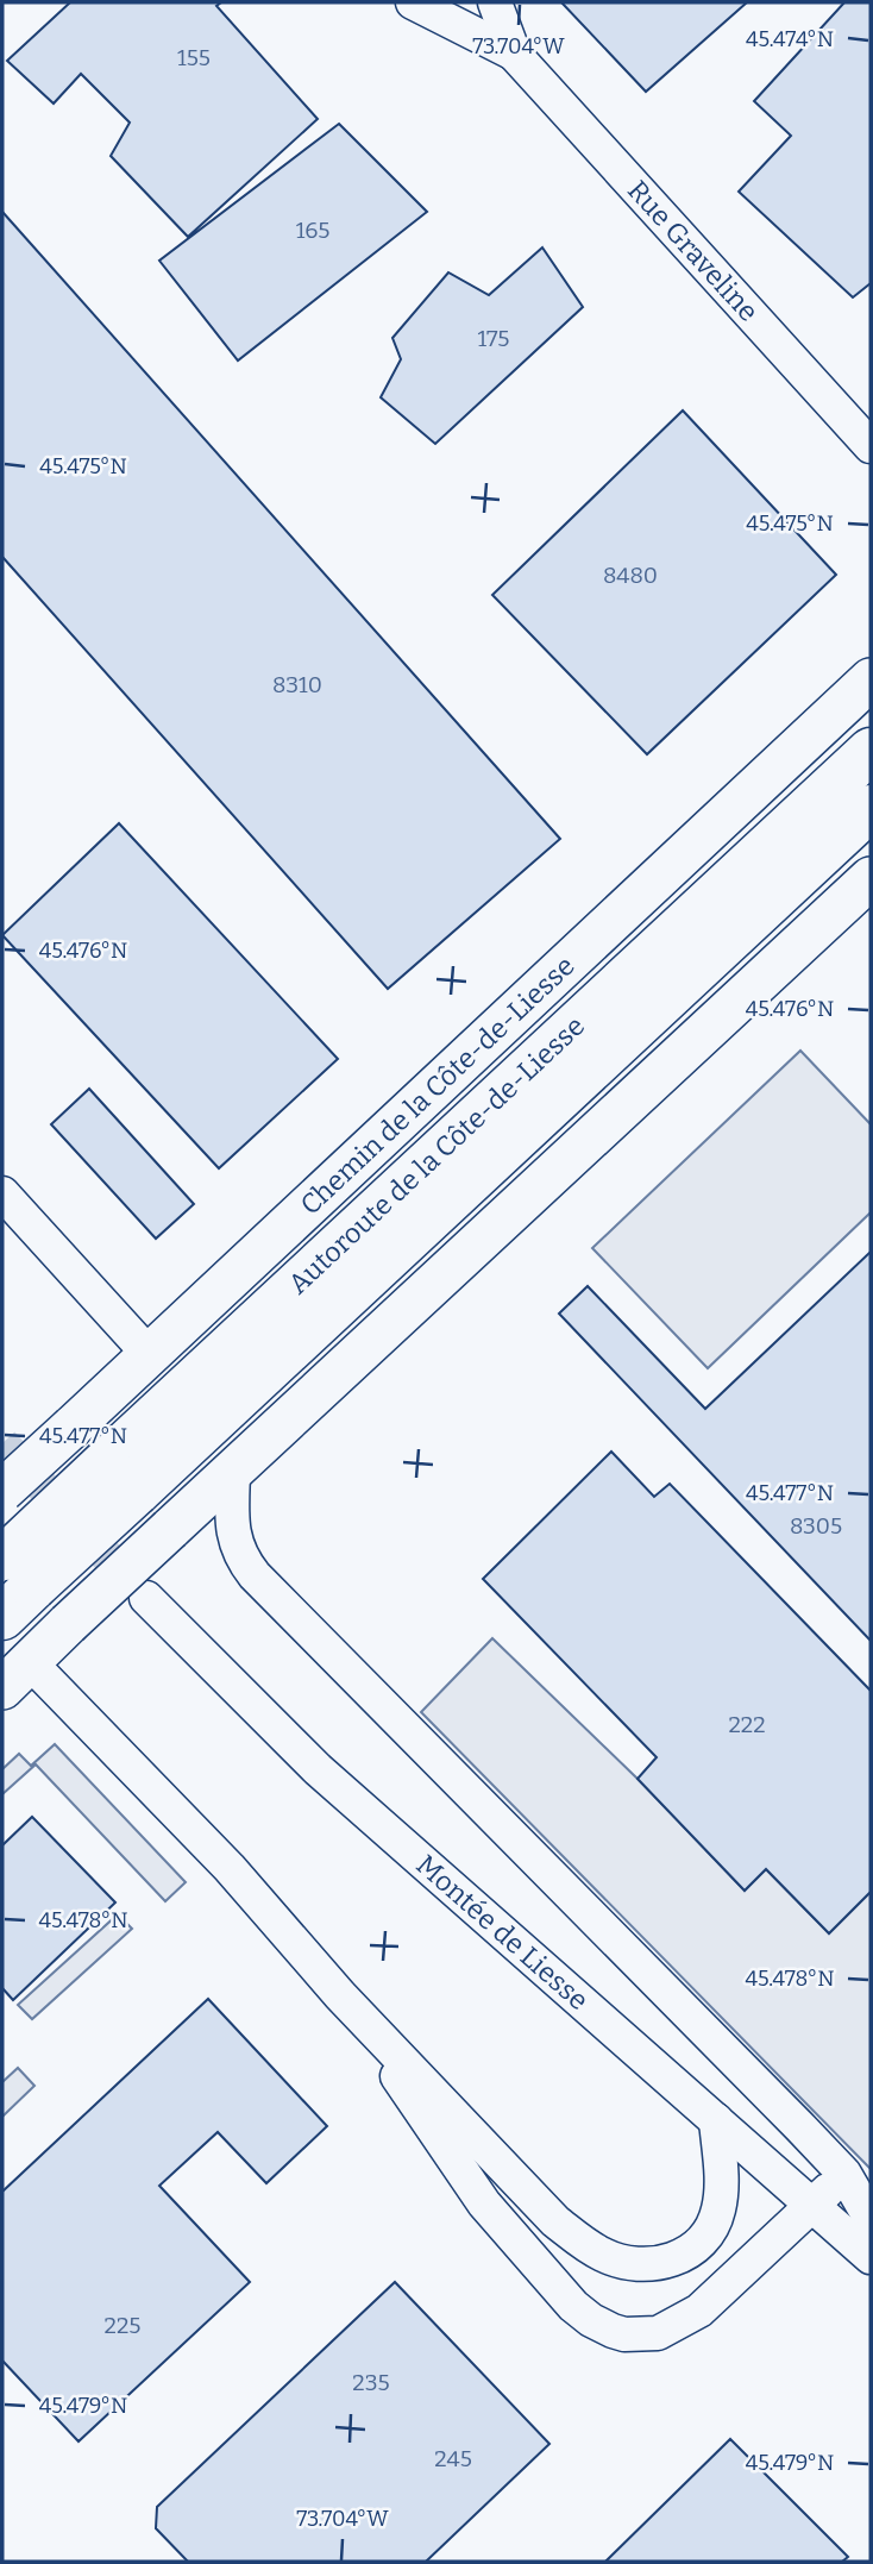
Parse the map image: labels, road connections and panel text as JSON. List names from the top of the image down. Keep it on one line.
{"streets":{"highway":["Autoroute de la Côte-de-Liesse"],"main road":["Chemin de la Côte-de-Liesse"],"street":["Rue Graveline","Montée de Liesse"]},"house_numbers":["155","165","175","8480","8310","8305","222","225","235","245"],"coordinates":["45.474°N","73.704°W","45.475°N","45.476°N","45.477°N","45.478°N","45.479°N"]}
